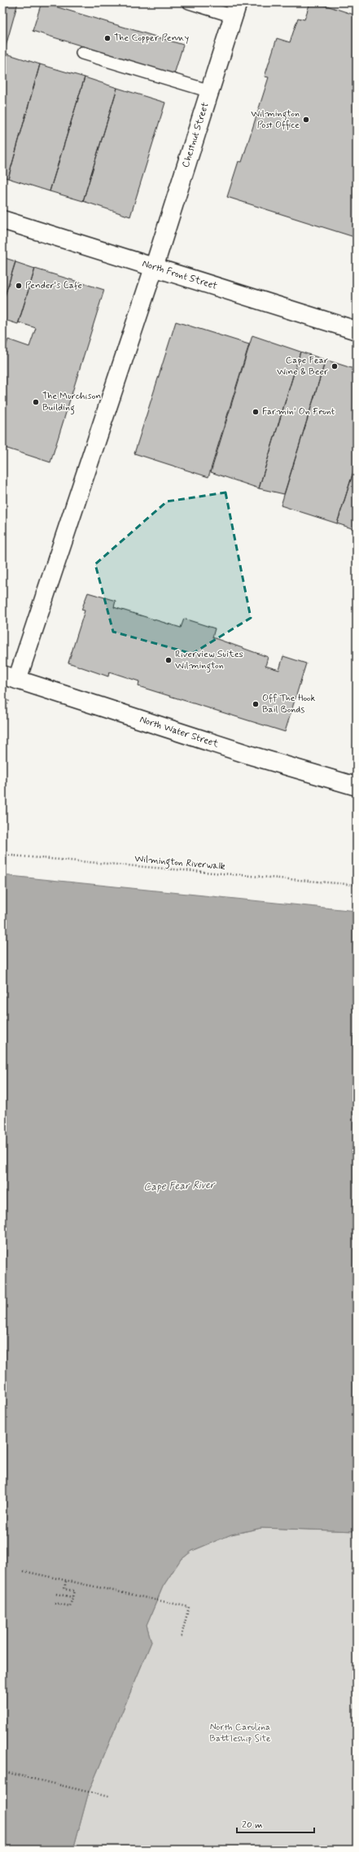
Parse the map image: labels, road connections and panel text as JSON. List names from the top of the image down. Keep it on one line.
{"streets":{"street":["Chestnut Street","North Front Street","North Water Street"],"path":["Wilmington Riverwalk"]},"crossings":[["Chestnut Street","North Front Street"],["Chestnut Street","North Water Street"]],"water":["Cape Fear River"],"parks":["North Carolina Battleship Site"],"places":["The Copper Penny","Wilmington Post Office","Pender's Cafe","Cape Fear Wine & Beer","The Murchison Building","Farmin' On Front","Riverview Suites Wilmington","Off The Hook Bail Bonds"],"scale_bar":"20 m"}
